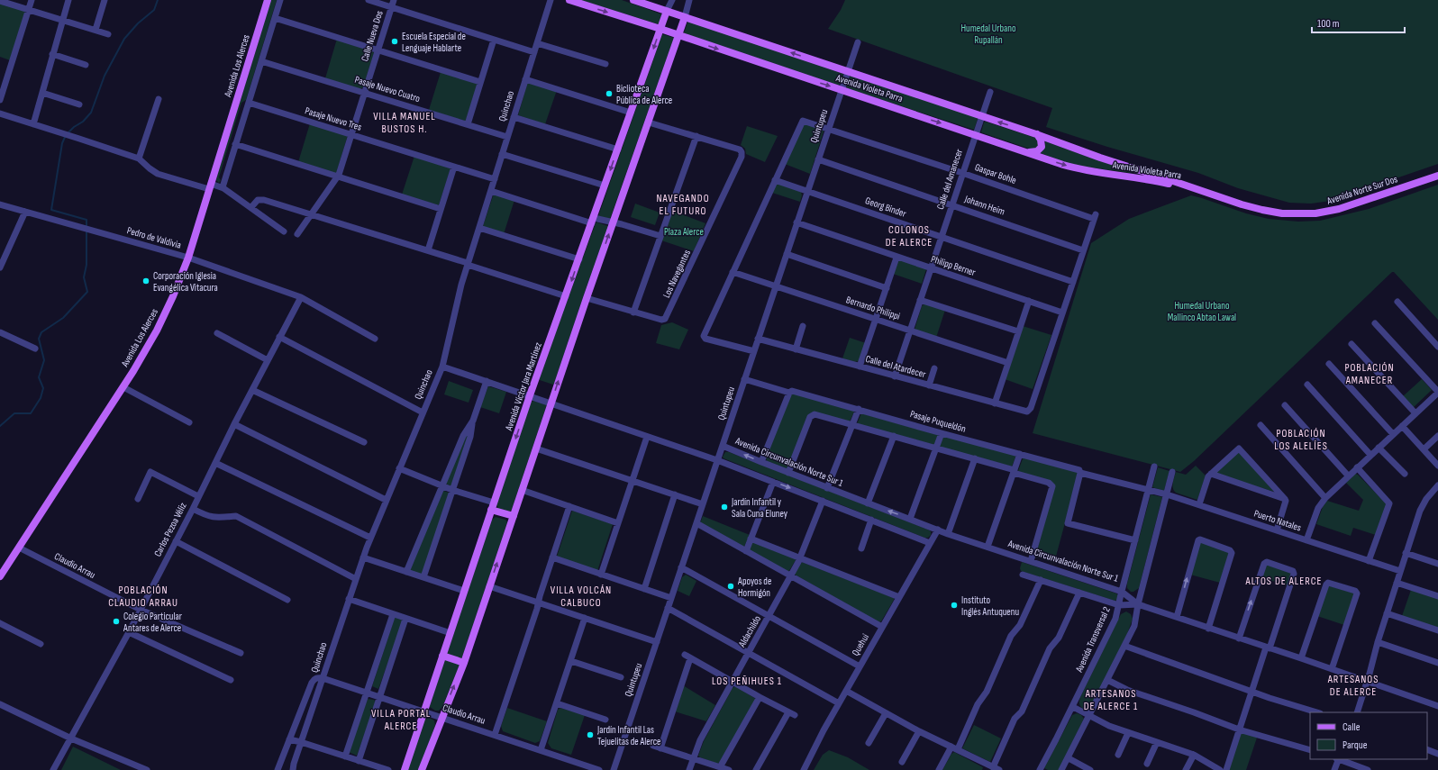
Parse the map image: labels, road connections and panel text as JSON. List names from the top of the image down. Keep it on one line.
{"streets":{"main road":["Avenida Los Alerces","Avenida Violeta Parra","Avenida Norte Sur Dos","Avenida Víctor Jara Martínez"],"street":["Calle Nueva Dos","Pasaje Nuevo Cuatro","Quinchao","Pasaje Nuevo Tres","Quintupeu","Gaspar Bohle","Calle del Amanecer","Johann Heim","Georg Binder","Pedro de Valdivia","Philipp Berner","Los Navegantes","Bernardo Philippi","Calle del Atardecer","Pasaje Puqueldón","Avenida Circunvalación Norte Sur 1","Puerto Natales","Carlos Pezoa Véliz","Claudio Arrau","Aldachildo","Avenida Transversal 2","Quehui"]},"crossings":[["Calle Nueva Dos","Pasaje Nuevo Cuatro"],["Calle Nueva Dos","Pasaje Nuevo Tres"],["Avenida Los Alerces","Pedro de Valdivia"],["Avenida Los Alerces","Claudio Arrau"],["Avenida Violeta Parra","Quintupeu"],["Avenida Violeta Parra","Calle del Amanecer"],["Avenida Violeta Parra","Avenida Norte Sur Dos"],["Avenida Violeta Parra","Avenida Víctor Jara Martínez"],["Pasaje Nuevo Cuatro","Quinchao"],["Quinchao","Pasaje Nuevo Tres"],["Quinchao","Claudio Arrau"],["Quintupeu","Gaspar Bohle"],["Quintupeu","Johann Heim"],["Quintupeu","Georg Binder"],["Quintupeu","Philipp Berner"],["Quintupeu","Bernardo Philippi"],["Quintupeu","Calle del Atardecer"],["Quintupeu","Pasaje Puqueldón"],["Quintupeu","Avenida Circunvalación Norte Sur 1"],["Gaspar Bohle","Calle del Amanecer"],["Gaspar Bohle","Johann Heim"],["Gaspar Bohle","Georg Binder"],["Calle del Amanecer","Johann Heim"],["Calle del Amanecer","Georg Binder"],["Calle del Amanecer","Philipp Berner"],["Calle del Amanecer","Bernardo Philippi"],["Calle del Amanecer","Calle del Atardecer"],["Pedro de Valdivia","Carlos Pezoa Véliz"],["Philipp Berner","Calle del Atardecer"],["Avenida Víctor Jara Martínez","Claudio Arrau"],["Pasaje Puqueldón","Puerto Natales"],["Pasaje Puqueldón","Avenida Transversal 2"],["Avenida Circunvalación Norte Sur 1","Avenida Transversal 2"],["Avenida Circunvalación Norte Sur 1","Quehui"],["Puerto Natales","Avenida Transversal 2"],["Carlos Pezoa Véliz","Claudio Arrau"]],"districts":["VILLA MANUEL BUSTOS H.","NAVEGANDO EL FUTURO","COLONOS DE ALERCE","POBLACIÓN AMANECER","POBLACIÓN LOS ALELÍES","ALTOS DE ALERCE","POBLACIÓN CLAUDIO ARRAU","VILLA VOLCÁN CALBUCO","ARTESANOS DE ALERCE","LOS PEÑIHUES 1","ARTESANOS DE ALERCE 1","VILLA PORTAL ALERCE"],"parks":["Humedal Urbano Rupallán","Plaza Alerce","Humedal Urbano Mallinco Abtao Lawal"],"places":["Escuela Especial de Lenguaje Hablarte","Biclioteca Pública de Alerce","Corporación Iglesia Evangélica Vitacura","Jardín Infantil y Sala Cuna Eluney","Apoyos de Hormigón","Instituto Inglés Antuquenu","Colegio Particular Antares de Alerce","Jardín Infantil Las Tejuelitas de Alerce"],"legend":["Calle","Parque"],"scale_bar":"100 m"}
